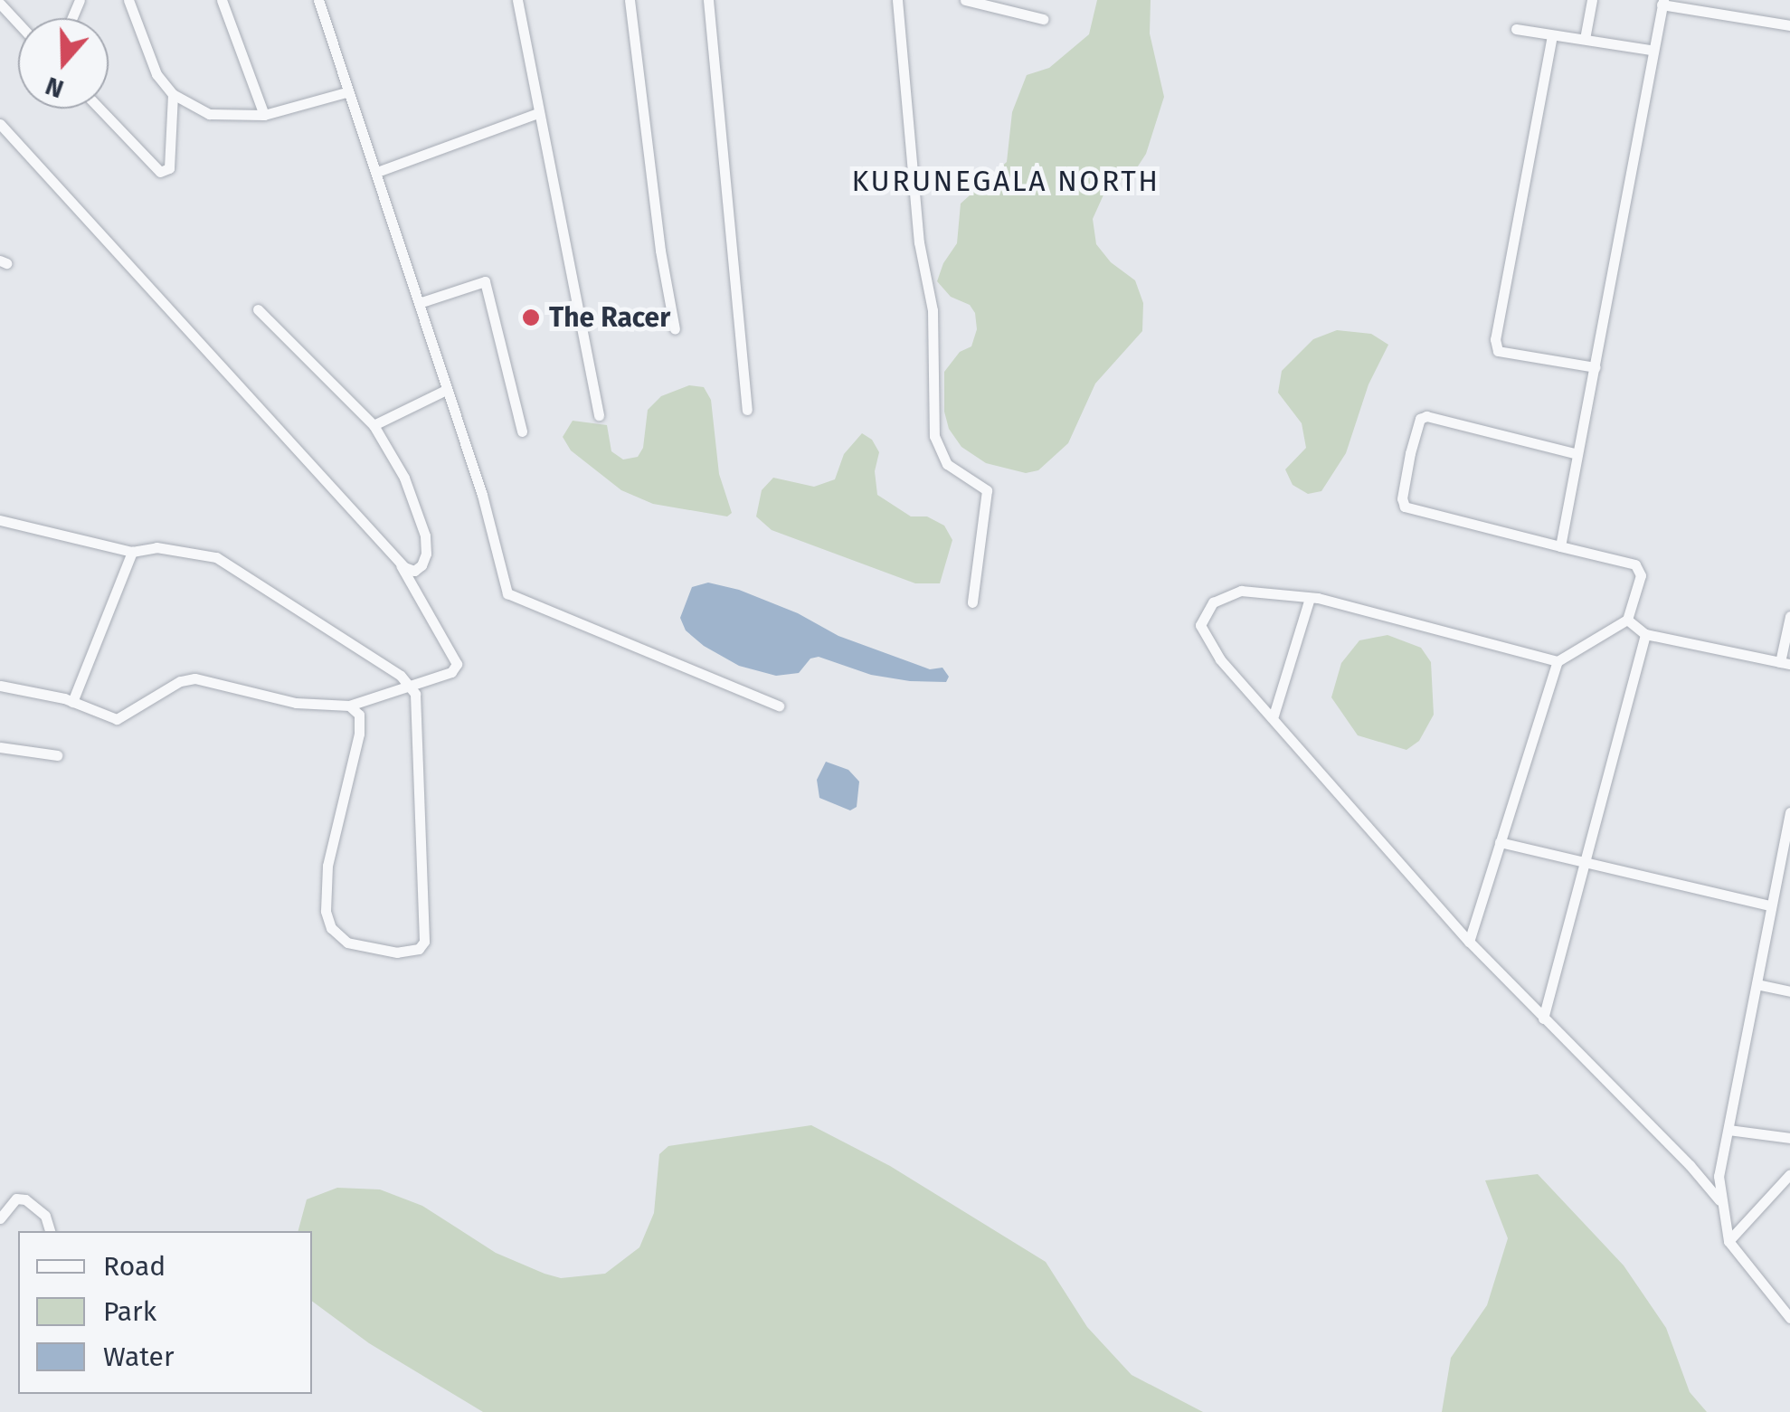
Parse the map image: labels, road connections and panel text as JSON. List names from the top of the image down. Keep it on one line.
{"districts":["KURUNEGALA NORTH"],"places":["The Racer"],"legend":["Road","Park","Water"],"north":"bottom"}
